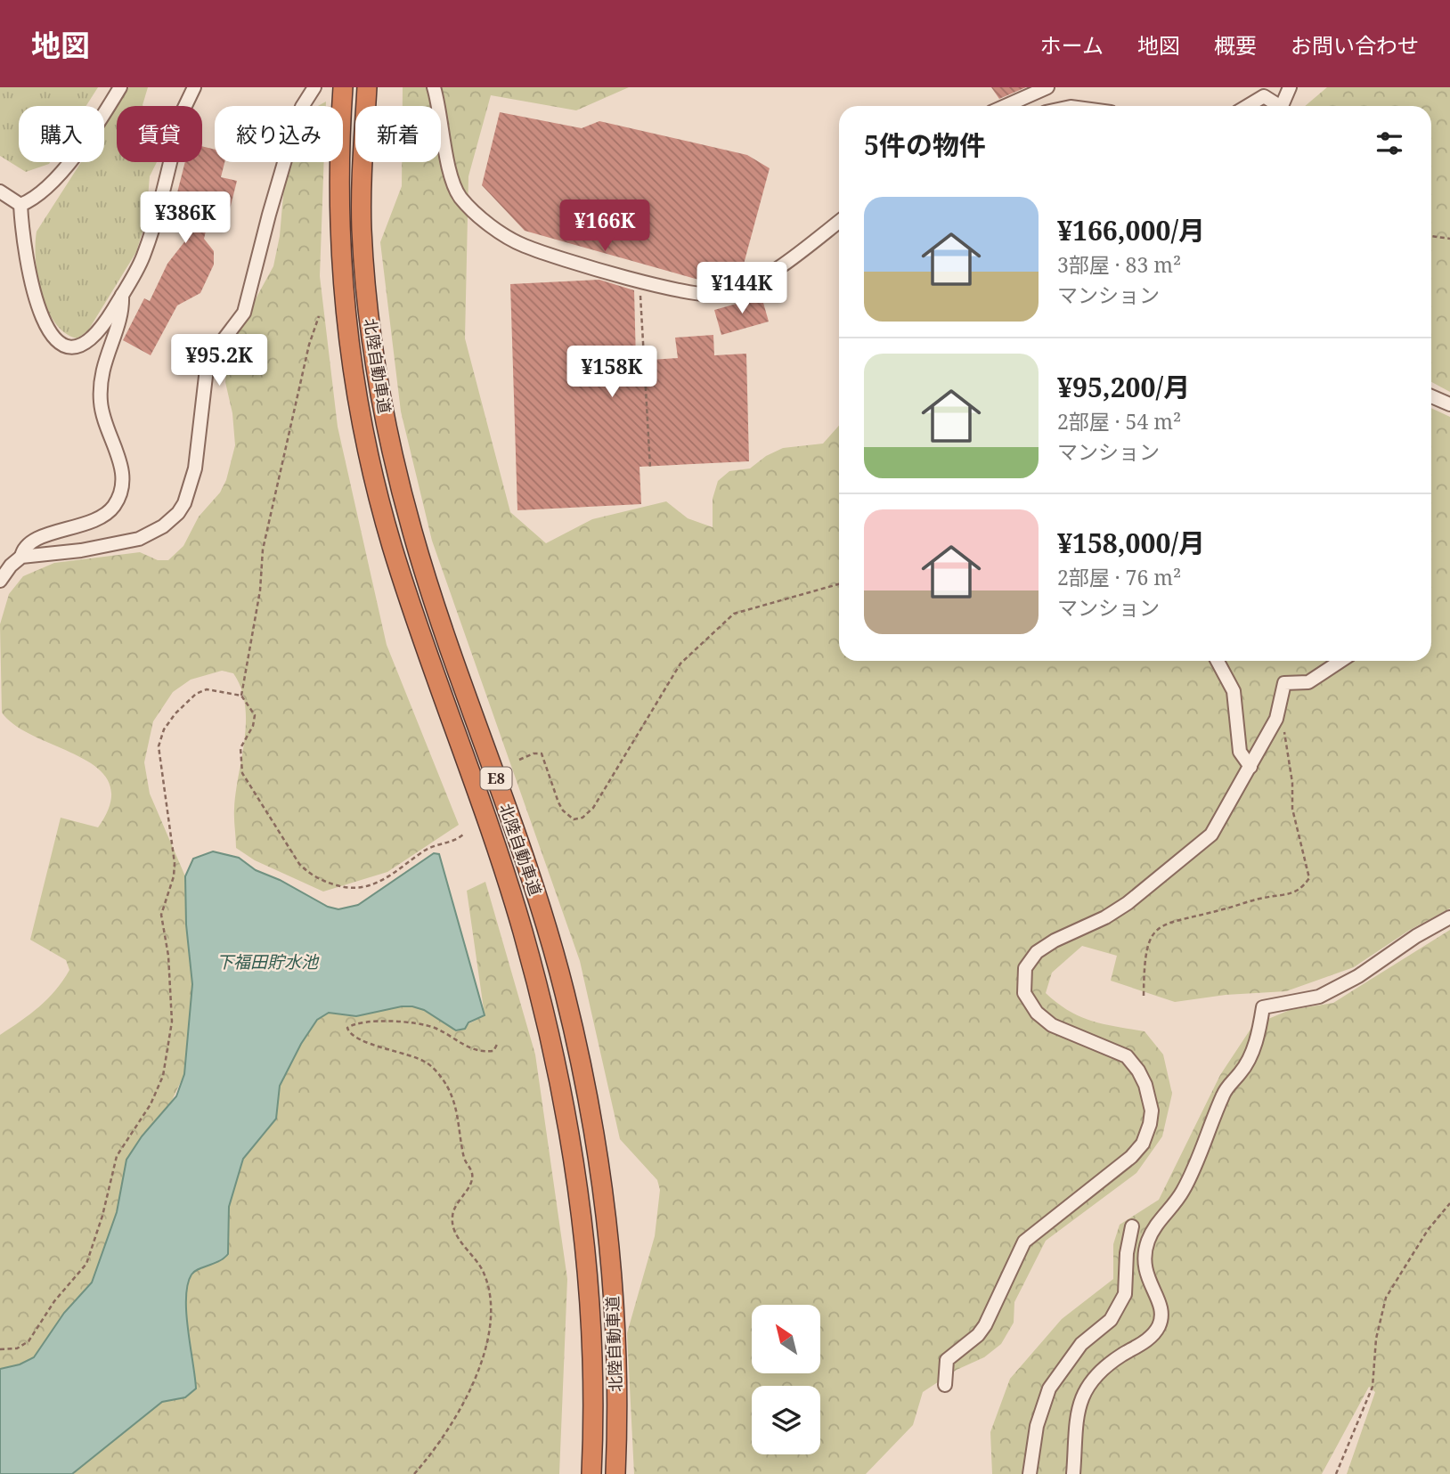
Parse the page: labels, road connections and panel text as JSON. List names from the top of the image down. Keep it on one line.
{"streets":{"highway":["北陸自動車道","E8"]},"water":["下福田貯水池"],"north":"top left","page":{"header":"地図","nav":["ホーム","地図","概要","お問い合わせ"],"chip":["購入","賃貸","絞り込み","新着"],"heading":"5件の物件","list":[{"name":"¥166,000/月","note":"3部屋 · 83 m² · マンション"},{"name":"¥95,200/月","note":"2部屋 · 54 m² · マンション"},{"name":"¥158,000/月","note":"2部屋 · 76 m² · マンション"}],"price":["¥386K","¥166K","¥144K","¥95.2K","¥158K"]}}
